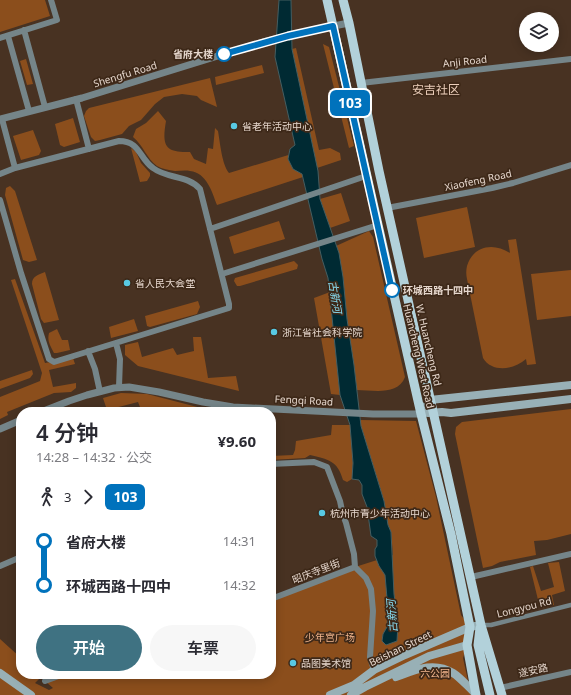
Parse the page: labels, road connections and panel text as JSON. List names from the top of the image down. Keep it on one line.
{"streets":{"main road":["W. Huancheng Rd","Huancheng West Road","Fengqi Road","Beishan Street"],"street":["Anji Road","Shengfu Road","Xiaofeng Road","昭庆寺里街","Longyou Rd","遂安路"]},"crossings":[["Anji Road","W. Huancheng Rd"],["Shengfu Road","W. Huancheng Rd"],["Shengfu Road","Huancheng West Road"],["Xiaofeng Road","W. Huancheng Rd"],["W. Huancheng Rd","Fengqi Road"],["W. Huancheng Rd","Longyou Rd"],["W. Huancheng Rd","Beishan Street"],["Huancheng West Road","Fengqi Road"],["Huancheng West Road","Beishan Street"],["昭庆寺里街","Beishan Street"],["Longyou Rd","Beishan Street"]],"districts":["安吉社区"],"water":["古新河"],"parks":["少年宫广场","六公园"],"places":["省府大楼","省老年活动中心","省人民大会堂","环城西路十四中","浙江省社会科学院","杭州市青少年活动中心","品图美术馆"],"lines":["bus line 103"],"page":{"on_map":"103","heading":["4 分钟","14:28 – 14:32 · 公交","¥9.60"],"legs":["3","103"],"list":[{"name":"省府大楼","value":"14:31"},{"name":"环城西路十四中","value":"14:32"}],"buttons":["开始","车票"]}}
